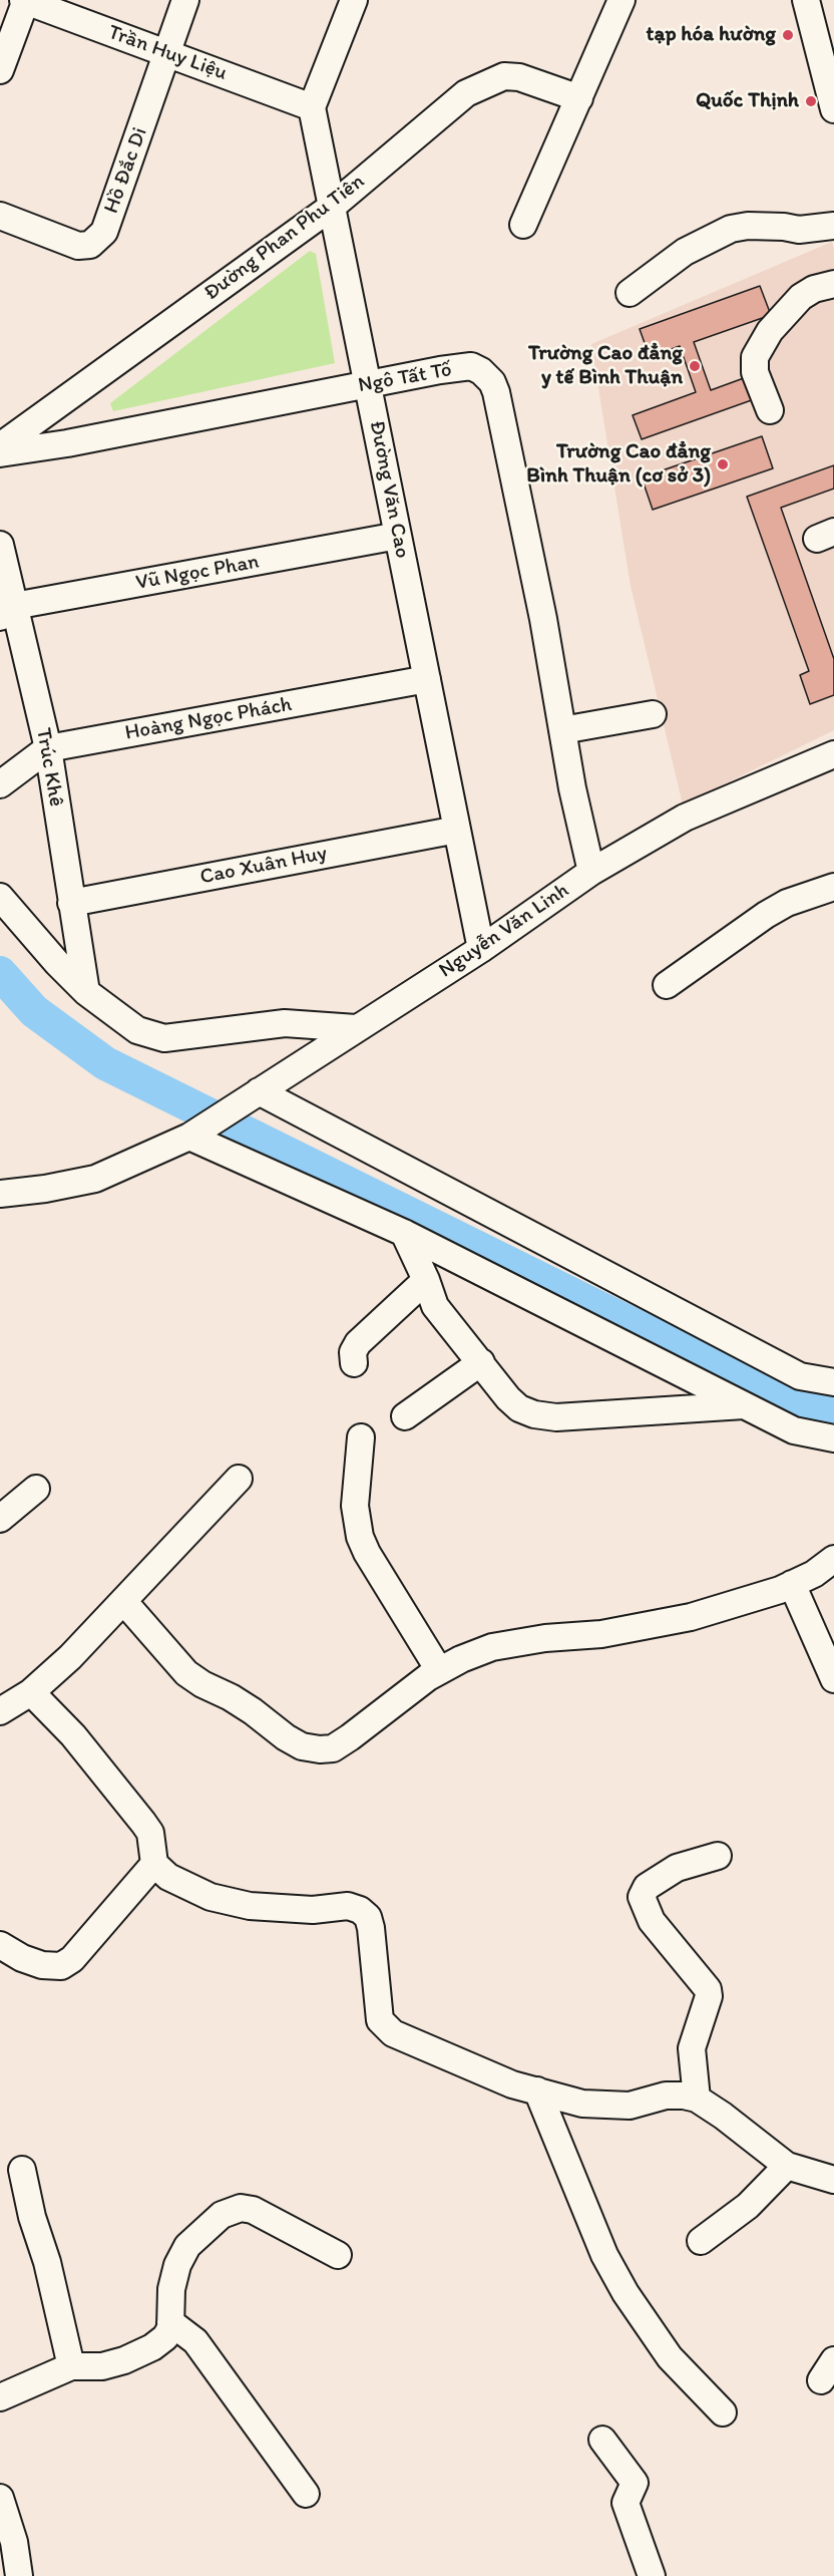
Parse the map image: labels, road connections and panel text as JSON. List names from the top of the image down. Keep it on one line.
{"streets":{"street":["Trần Huy Liệu","Hồ Đắc Di","Đường Phan Phu Tiên","Ngô Tất Tố","Đường Văn Cao","Vũ Ngọc Phan","Hoàng Ngọc Phách","Trúc Khê","Cao Xuân Huy","Nguyễn Văn Linh"]},"crossings":[["Trần Huy Liệu","Hồ Đắc Di"],["Trần Huy Liệu","Đường Văn Cao"],["Đường Phan Phu Tiên","Đường Văn Cao"],["Ngô Tất Tố","Đường Văn Cao"],["Ngô Tất Tố","Nguyễn Văn Linh"],["Đường Văn Cao","Vũ Ngọc Phan"],["Đường Văn Cao","Hoàng Ngọc Phách"],["Đường Văn Cao","Cao Xuân Huy"],["Đường Văn Cao","Nguyễn Văn Linh"],["Vũ Ngọc Phan","Trúc Khê"],["Hoàng Ngọc Phách","Trúc Khê"],["Trúc Khê","Cao Xuân Huy"]],"places":["tạp hóa hường","Quốc Thịnh","Trường Cao đẳng y tế Bình Thuận","Trường Cao đẳng Bình Thuận (cơ sở 3)"]}
